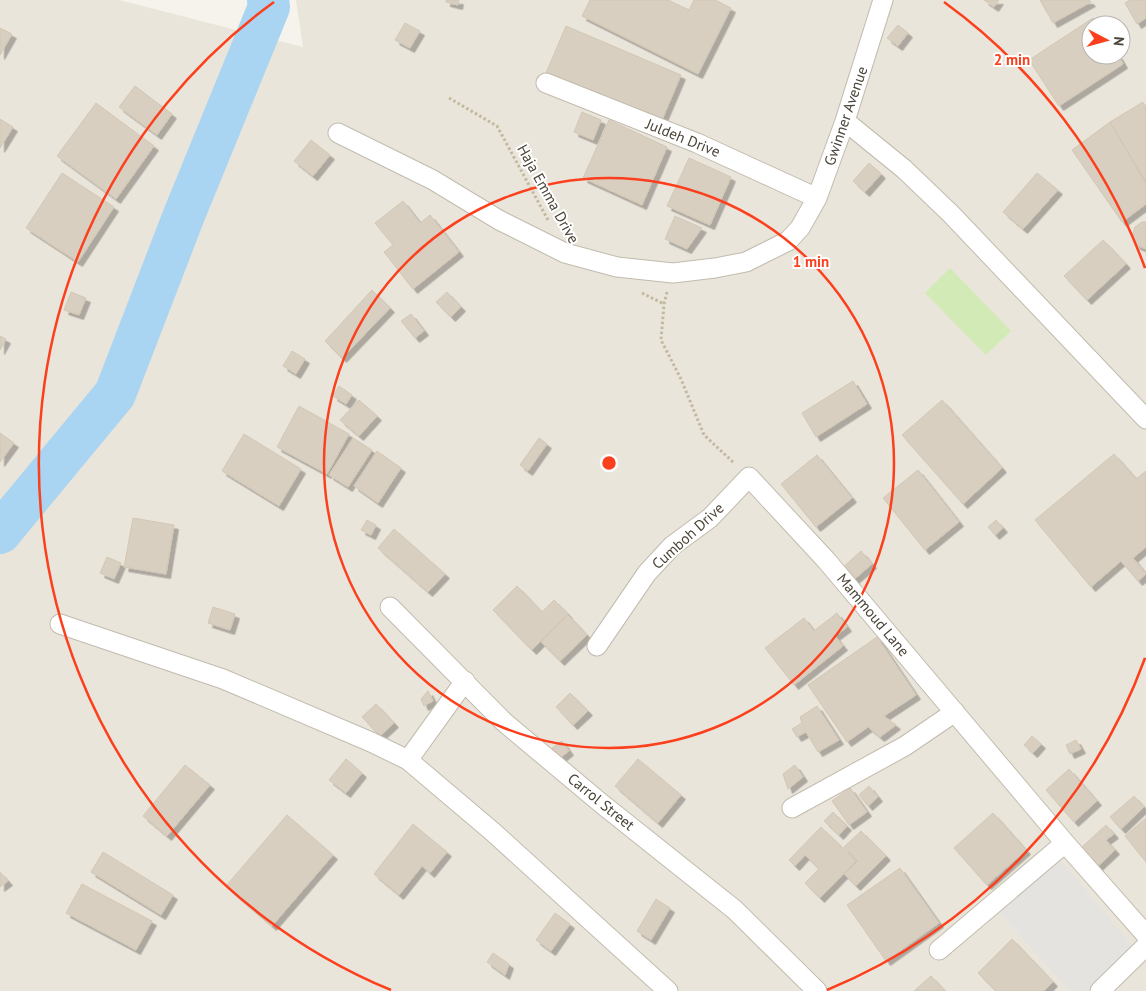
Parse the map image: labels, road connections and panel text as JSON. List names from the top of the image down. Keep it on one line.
{"streets":{"street":["Gwinner Avenue","Juldeh Drive","Cumboh Drive","Mammoud Lane","Carrol Street"],"path":["Haja Emma Drive"]},"crossings":[["Gwinner Avenue","Juldeh Drive"],["Gwinner Avenue","Haja Emma Drive"],["Cumboh Drive","Mammoud Lane"]],"north":"right","rings":["2 min","1 min"]}
